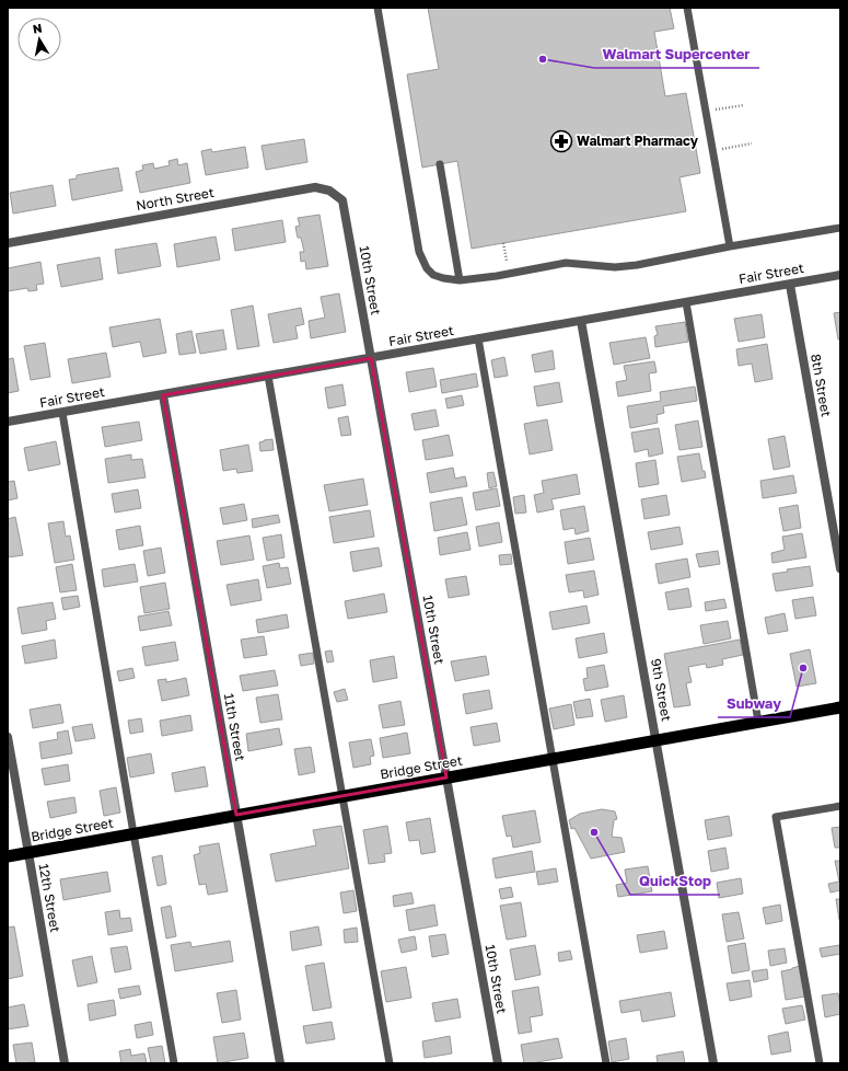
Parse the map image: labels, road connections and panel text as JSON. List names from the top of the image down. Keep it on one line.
{"streets":{"highway":["Bridge Street"],"street":["North Street","Fair Street","10th Street","8th Street","9th Street","11th Street","12th Street"]},"crossings":[["North Street","10th Street"],["Fair Street","10th Street"],["Fair Street","8th Street"],["Fair Street","9th Street"],["Fair Street","11th Street"],["10th Street","Bridge Street"],["9th Street","Bridge Street"],["11th Street","Bridge Street"],["Bridge Street","12th Street"]],"places":{"other":["Walmart Supercenter","Subway","QuickStop"],"pharmacy":["Walmart Pharmacy"]},"north":"top"}
